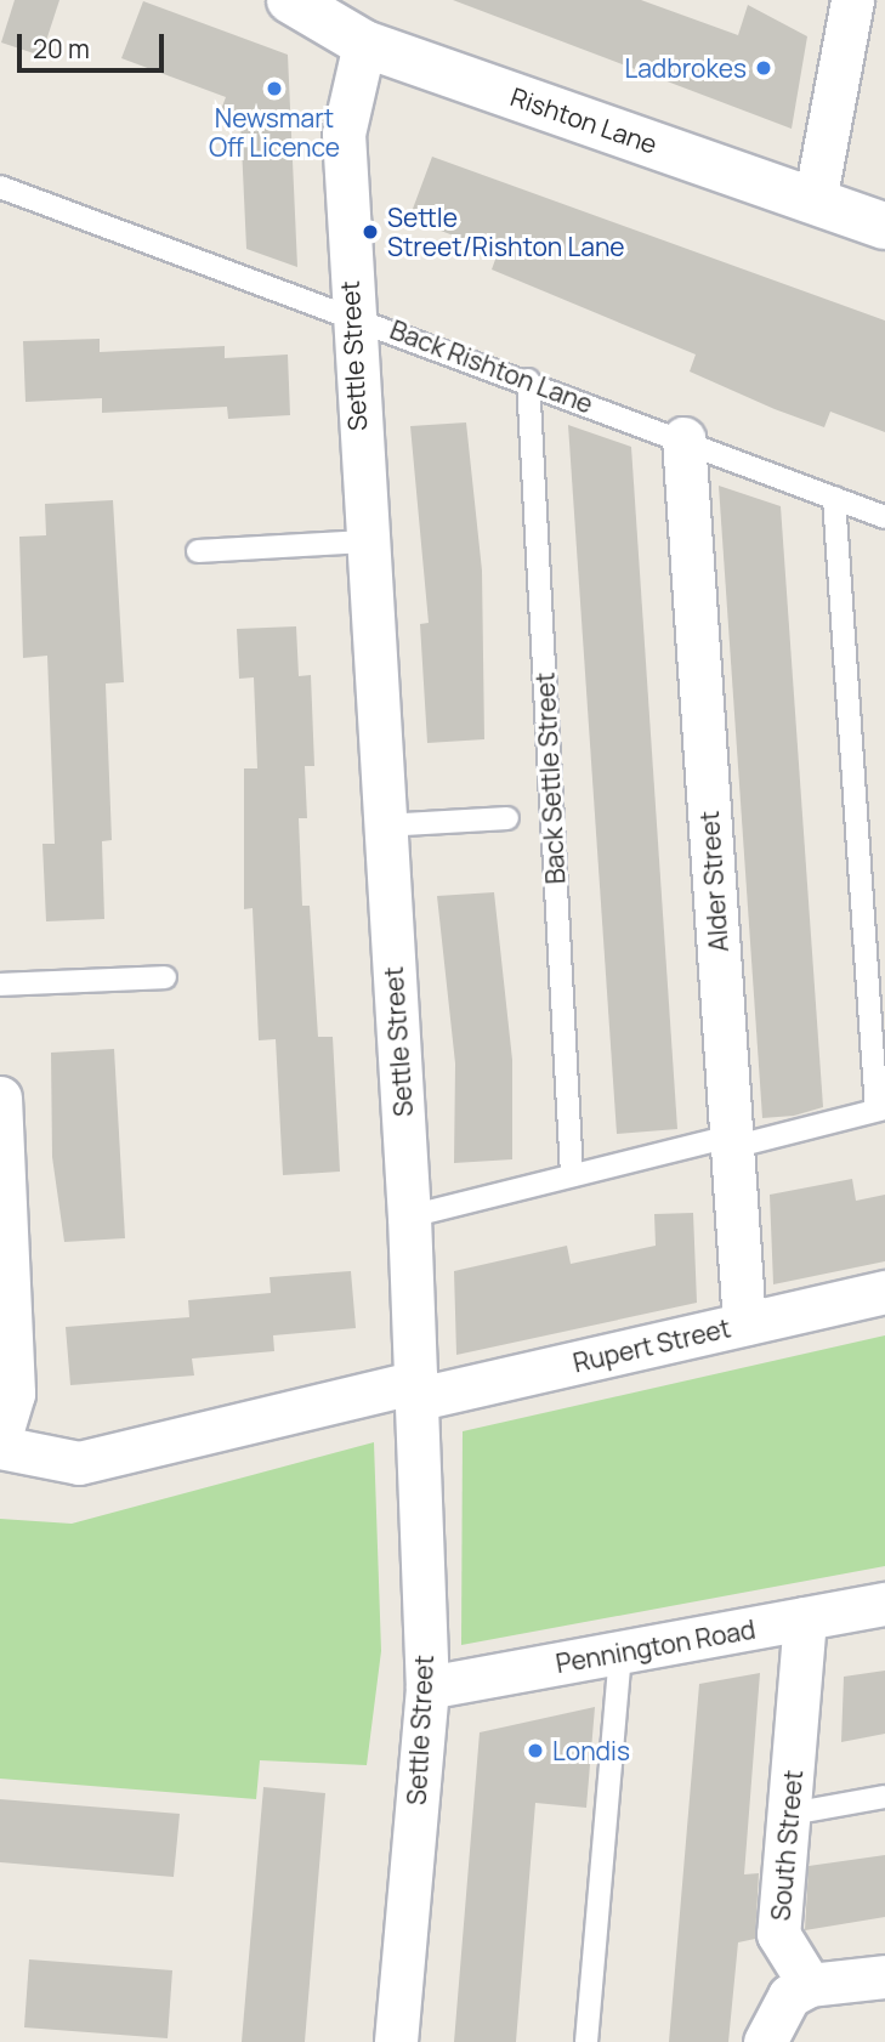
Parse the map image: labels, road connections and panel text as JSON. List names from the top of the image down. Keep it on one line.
{"streets":{"street":["Rishton Lane","Settle Street","Alder Street","Rupert Street","Pennington Road","South Street"],"lane":["Back Rishton Lane","Back Settle Street"]},"crossings":[["Rishton Lane","Settle Street"],["Settle Street","Back Rishton Lane"],["Settle Street","Rupert Street"],["Settle Street","Pennington Road"],["Back Rishton Lane","Back Settle Street"],["Back Rishton Lane","Alder Street"],["Alder Street","Rupert Street"],["Pennington Road","South Street"]],"places":["Ladbrokes","Newsmart Off Licence","Settle Street/Rishton Lane","Londis"],"scale_bar":"20 m"}
